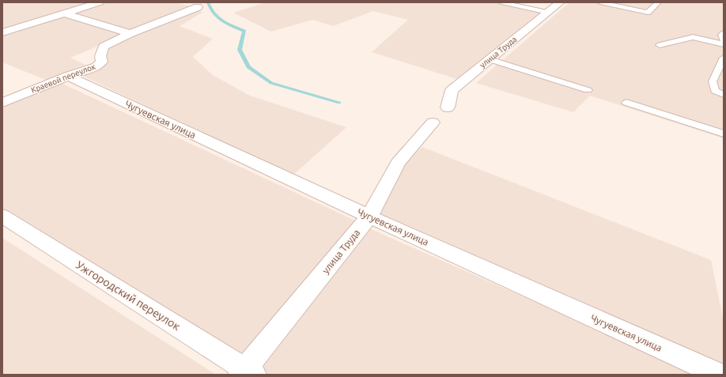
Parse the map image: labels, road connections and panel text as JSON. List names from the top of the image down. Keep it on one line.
{"streets":{"street":["улица Труда","Краевой переулок","Чугуевская улица","Ужгородский переулок"]},"crossings":[["улица Труда","Чугуевская улица"],["улица Труда","Ужгородский переулок"],["Краевой переулок","Чугуевская улица"]]}
